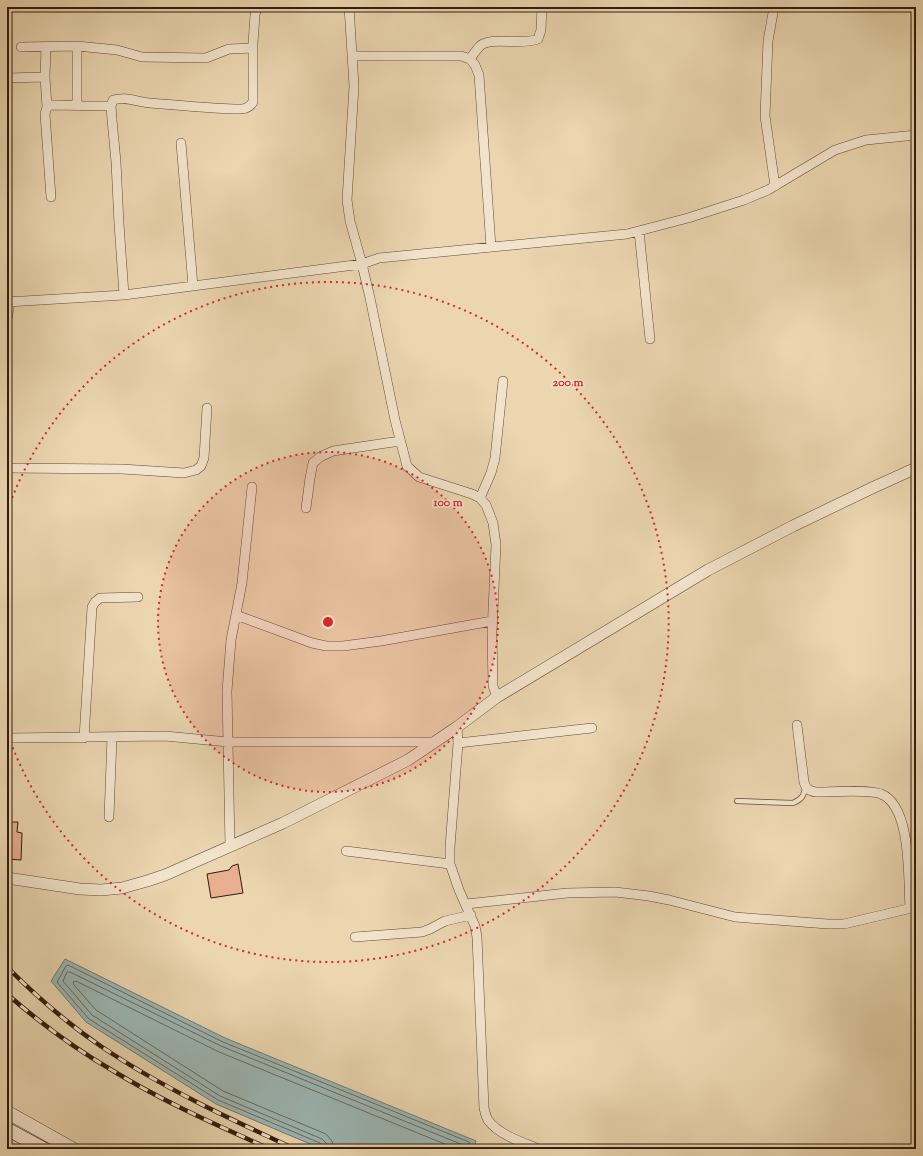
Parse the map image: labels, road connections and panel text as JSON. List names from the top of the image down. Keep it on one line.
{"rings":["200 m","100 m"]}
